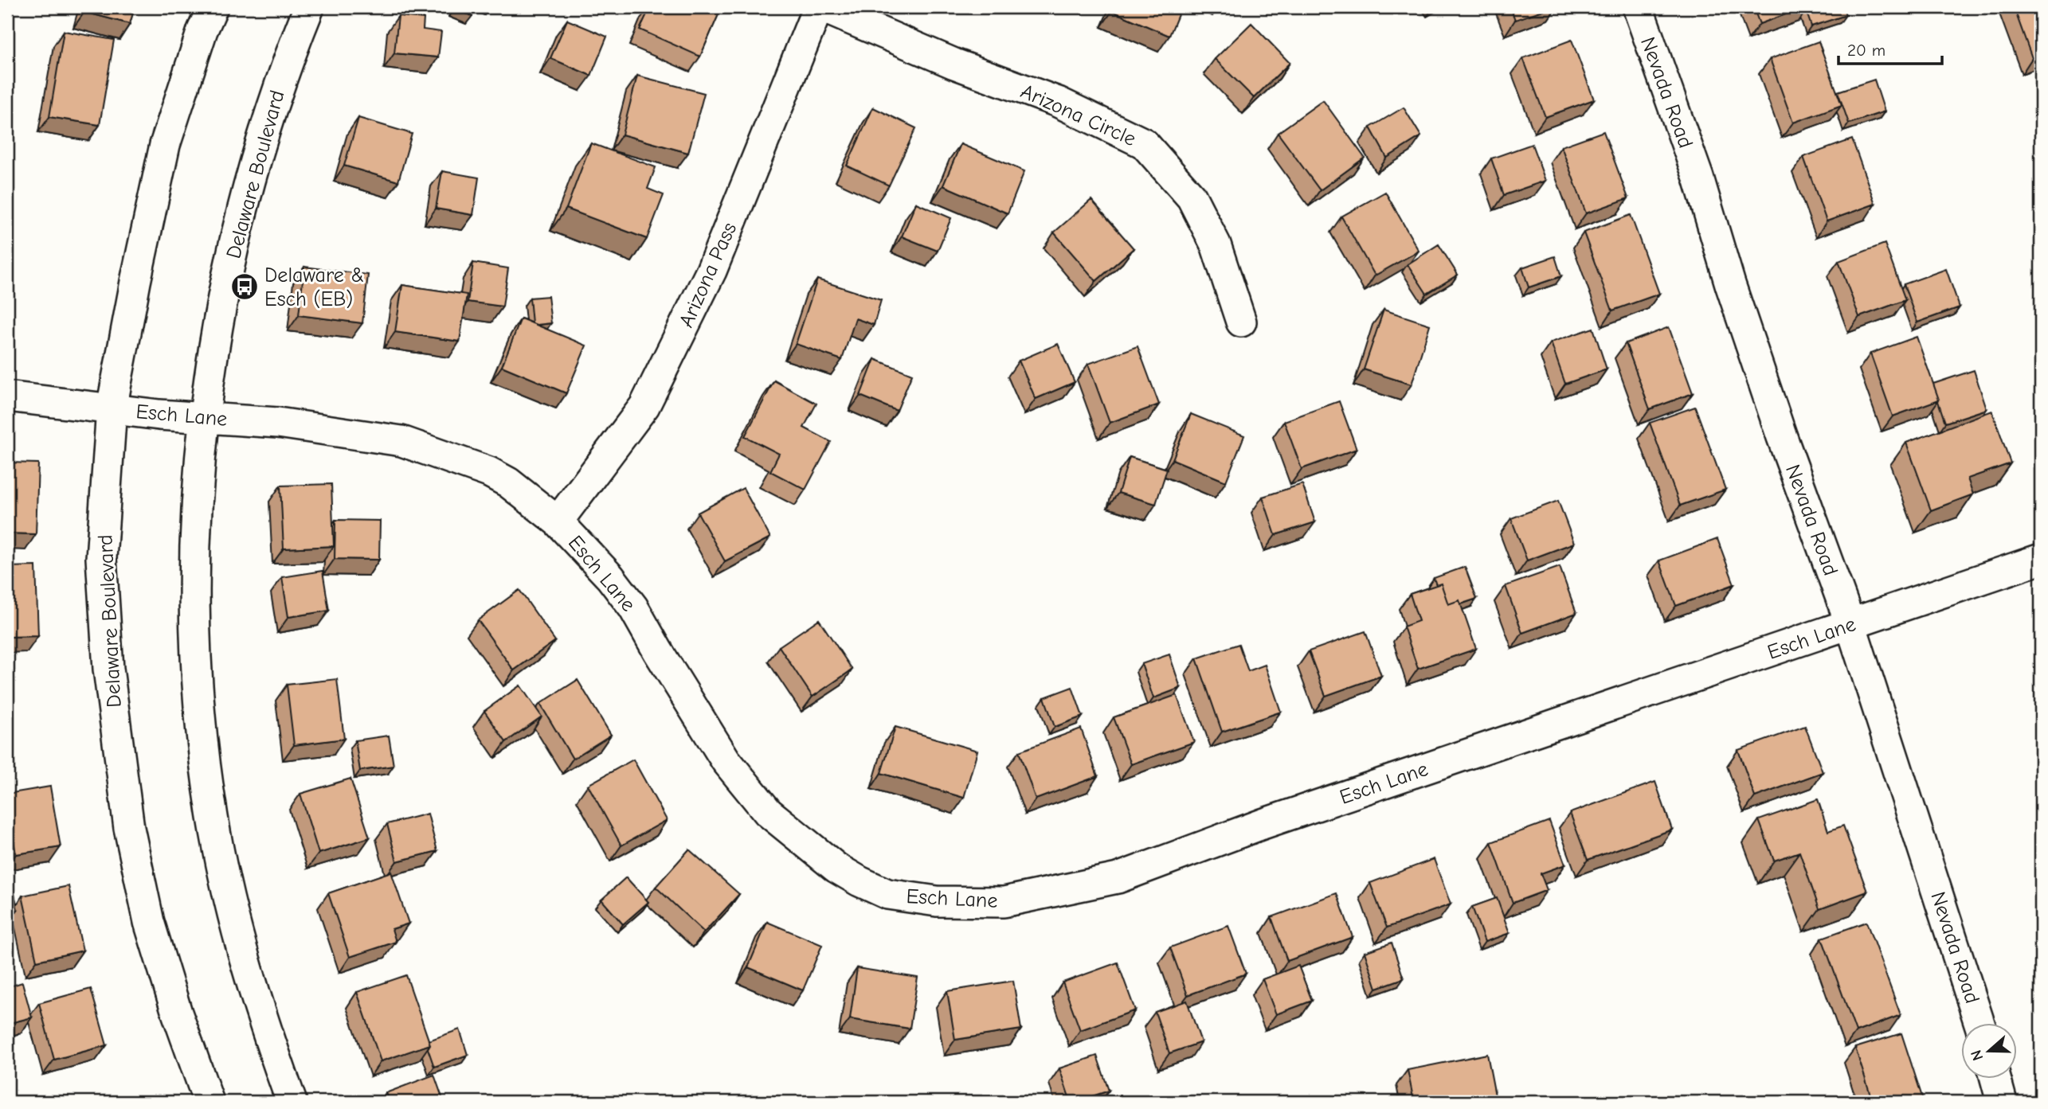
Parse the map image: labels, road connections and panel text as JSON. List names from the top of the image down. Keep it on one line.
{"streets":{"street":["Nevada Road","Arizona Circle","Delaware Boulevard","Arizona Pass","Esch Lane"]},"crossings":[["Nevada Road","Esch Lane"],["Arizona Circle","Arizona Pass"],["Delaware Boulevard","Esch Lane"],["Arizona Pass","Esch Lane"]],"places":{"bus stop":["Delaware & Esch (EB)"]},"scale_bar":"20 m","north":"left"}
